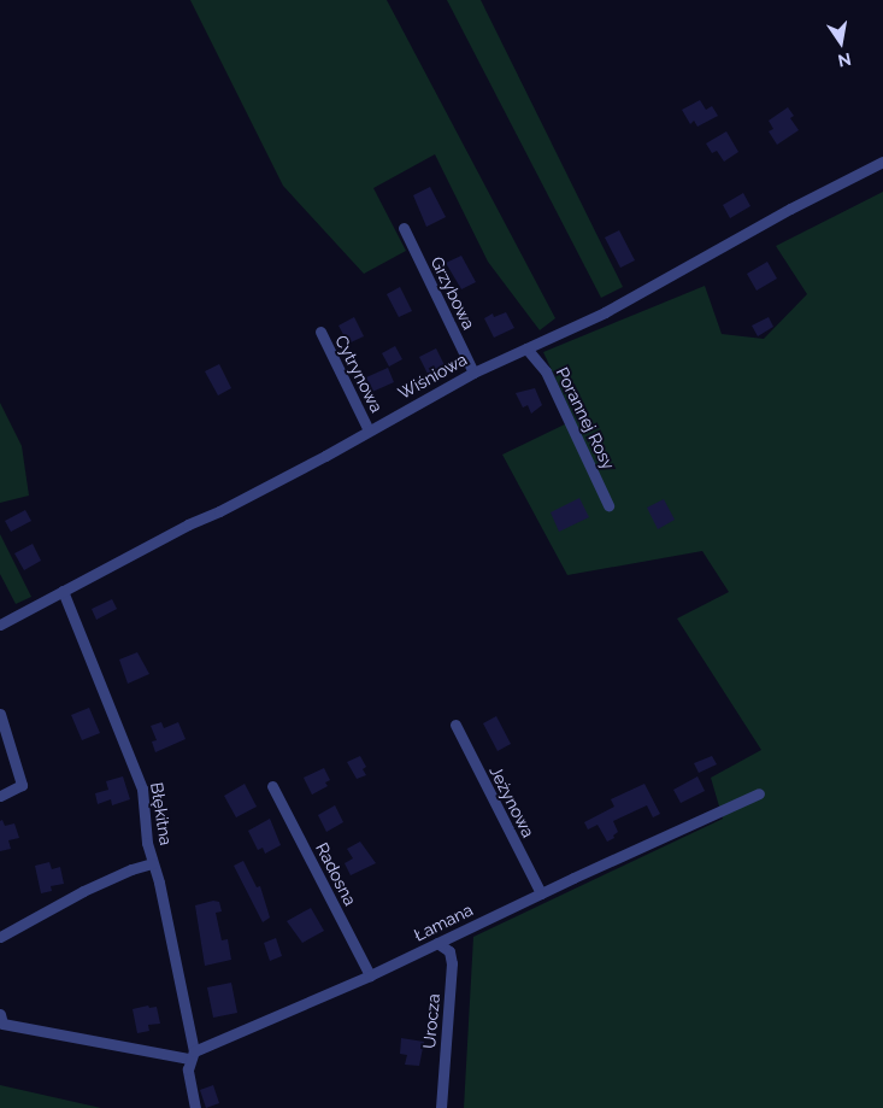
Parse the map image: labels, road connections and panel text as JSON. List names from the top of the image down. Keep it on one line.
{"streets":{"street":["Grzybowa","Cytrynowa","Wiśniowa","Porannej Rosy","Jeżynowa","Błękitna","Radosna","Łamana","Urocza"]},"crossings":[["Grzybowa","Wiśniowa"],["Cytrynowa","Wiśniowa"],["Wiśniowa","Porannej Rosy"],["Wiśniowa","Błękitna"],["Jeżynowa","Łamana"],["Błękitna","Łamana"],["Radosna","Łamana"],["Łamana","Urocza"]],"north":"bottom"}
